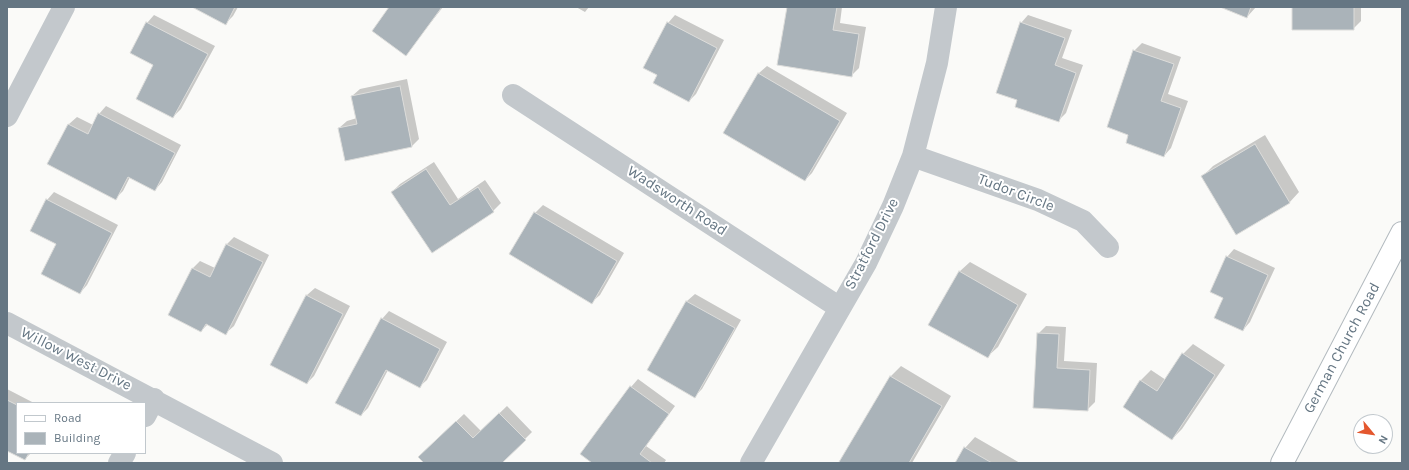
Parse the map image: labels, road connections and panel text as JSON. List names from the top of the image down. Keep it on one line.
{"streets":{"street":["Tudor Circle","Wadsworth Road","Stratford Drive","German Church Road","Willow West Drive"]},"crossings":[["Tudor Circle","Stratford Drive"],["Wadsworth Road","Stratford Drive"]],"legend":["Road","Building"],"north":"bottom right"}
